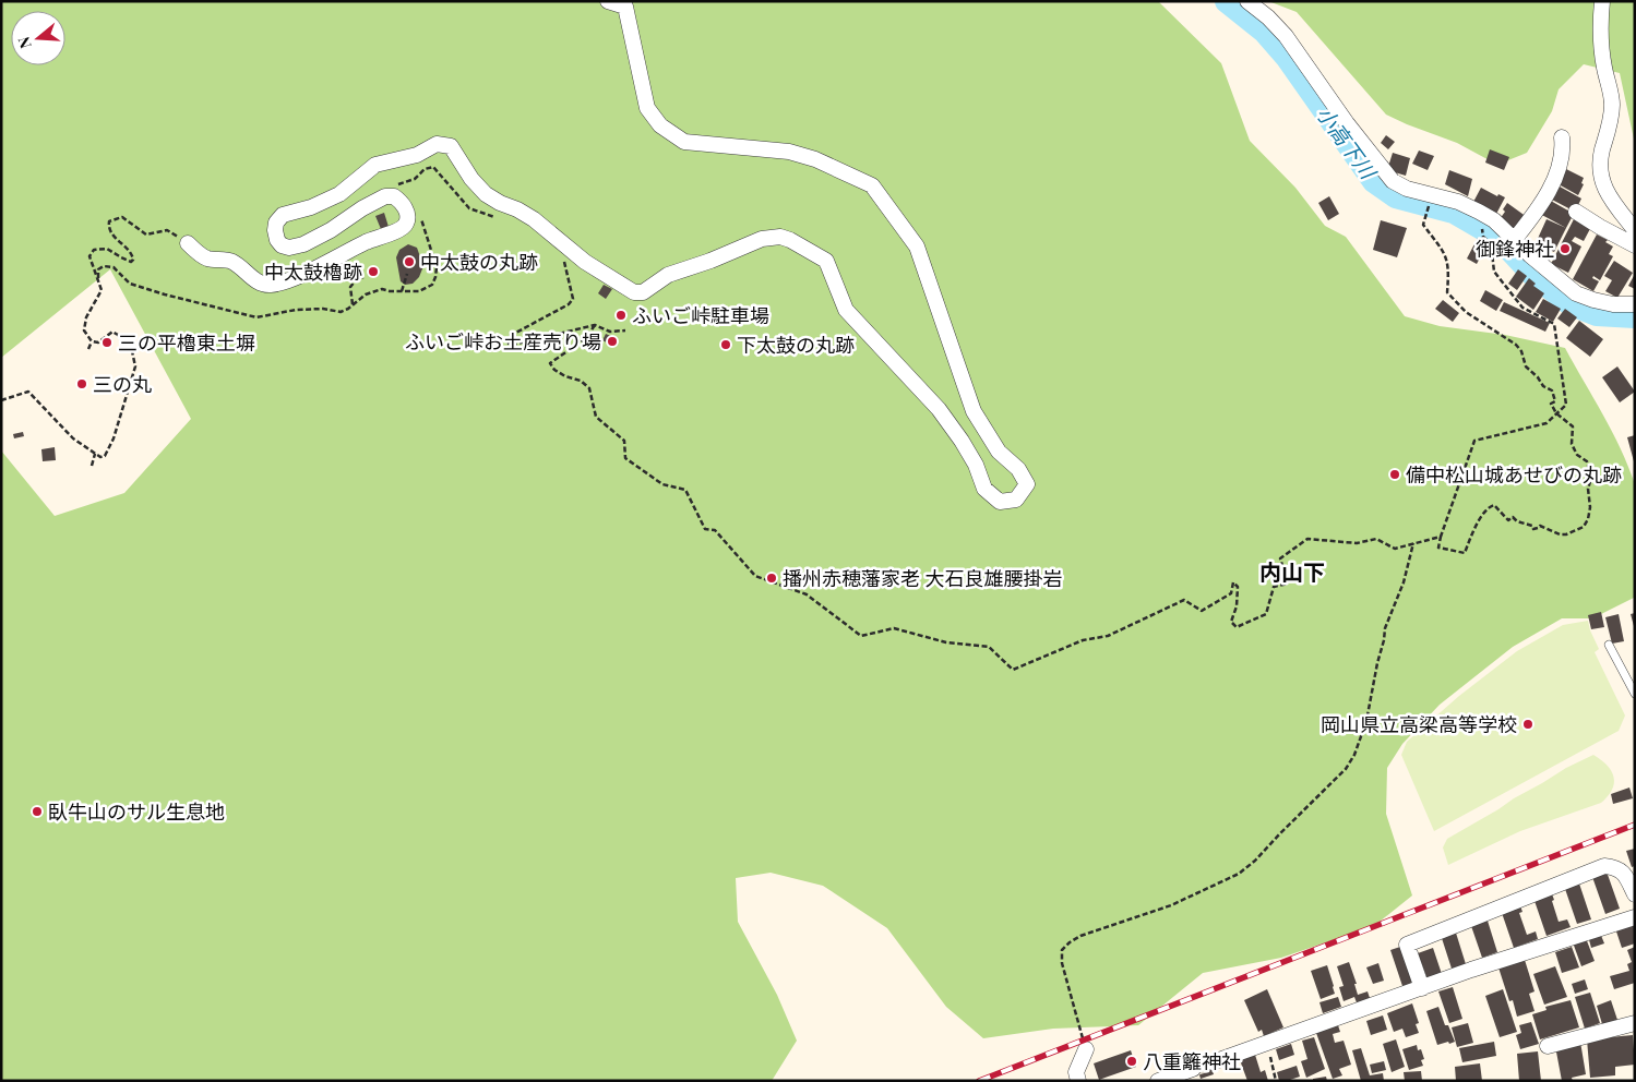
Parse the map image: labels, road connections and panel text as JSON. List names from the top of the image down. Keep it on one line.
{"districts":["内山下"],"water":["小高下川"],"places":["御鋒神社","中太鼓の丸跡","中太鼓櫓跡","ふいご峠駐車場","ふいご峠お土産売り場","三の平櫓東土塀","下太鼓の丸跡","三の丸","備中松山城あせびの丸跡","播州赤穂藩家老 大石良雄腰掛岩","岡山県立高梁高等学校","臥牛山のサル生息地","八重籬神社"],"north":"left"}
